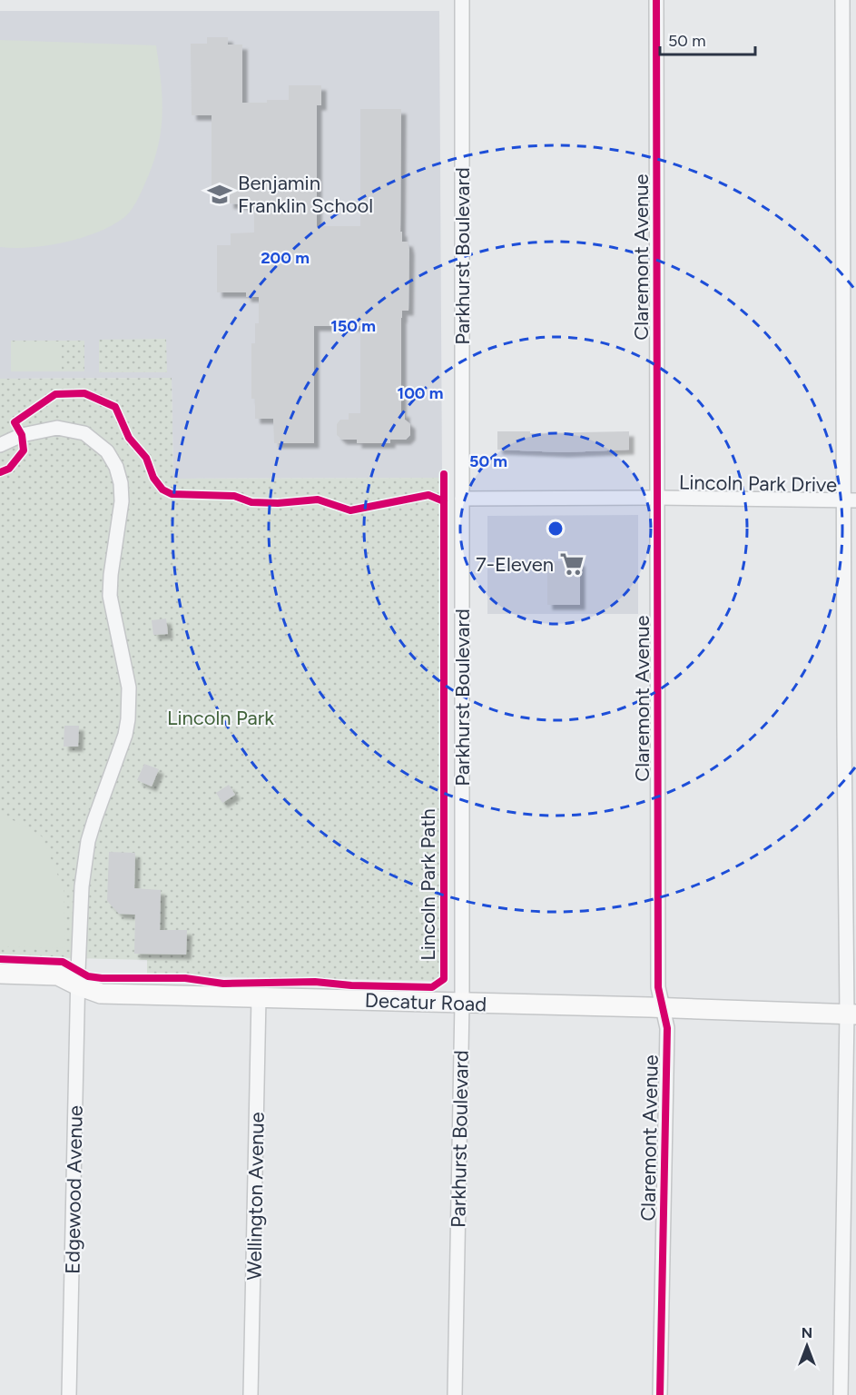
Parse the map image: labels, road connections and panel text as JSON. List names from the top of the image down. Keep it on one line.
{"streets":{"street":["Parkhurst Boulevard","Claremont Avenue","Lincoln Park Drive","Decatur Road","Edgewood Avenue","Wellington Avenue"],"cycle path":["Lincoln Park Path"]},"crossings":[["Parkhurst Boulevard","Lincoln Park Drive"],["Parkhurst Boulevard","Decatur Road"],["Claremont Avenue","Lincoln Park Drive"],["Claremont Avenue","Decatur Road"],["Decatur Road","Edgewood Avenue"],["Decatur Road","Wellington Avenue"]],"parks":["Lincoln Park"],"places":{"school or university":["Benjamin Franklin School"],"supermarket":["7-Eleven"]},"scale_bar":"50 m","north":"top","rings":["200 m","150 m","100 m","50 m"]}
